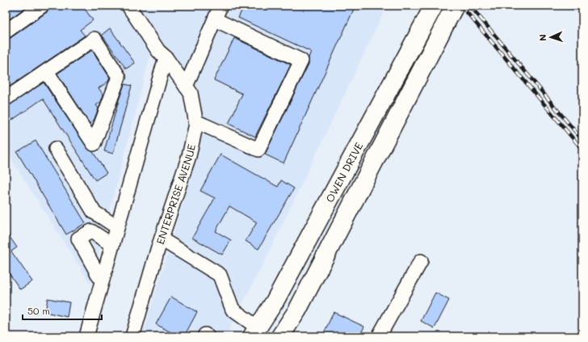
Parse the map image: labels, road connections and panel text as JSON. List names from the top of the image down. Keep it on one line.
{"streets":{"highway":["OWEN DRIVE"],"street":["ENTERPRISE AVENUE"]},"scale_bar":"50 m","north":"left"}
